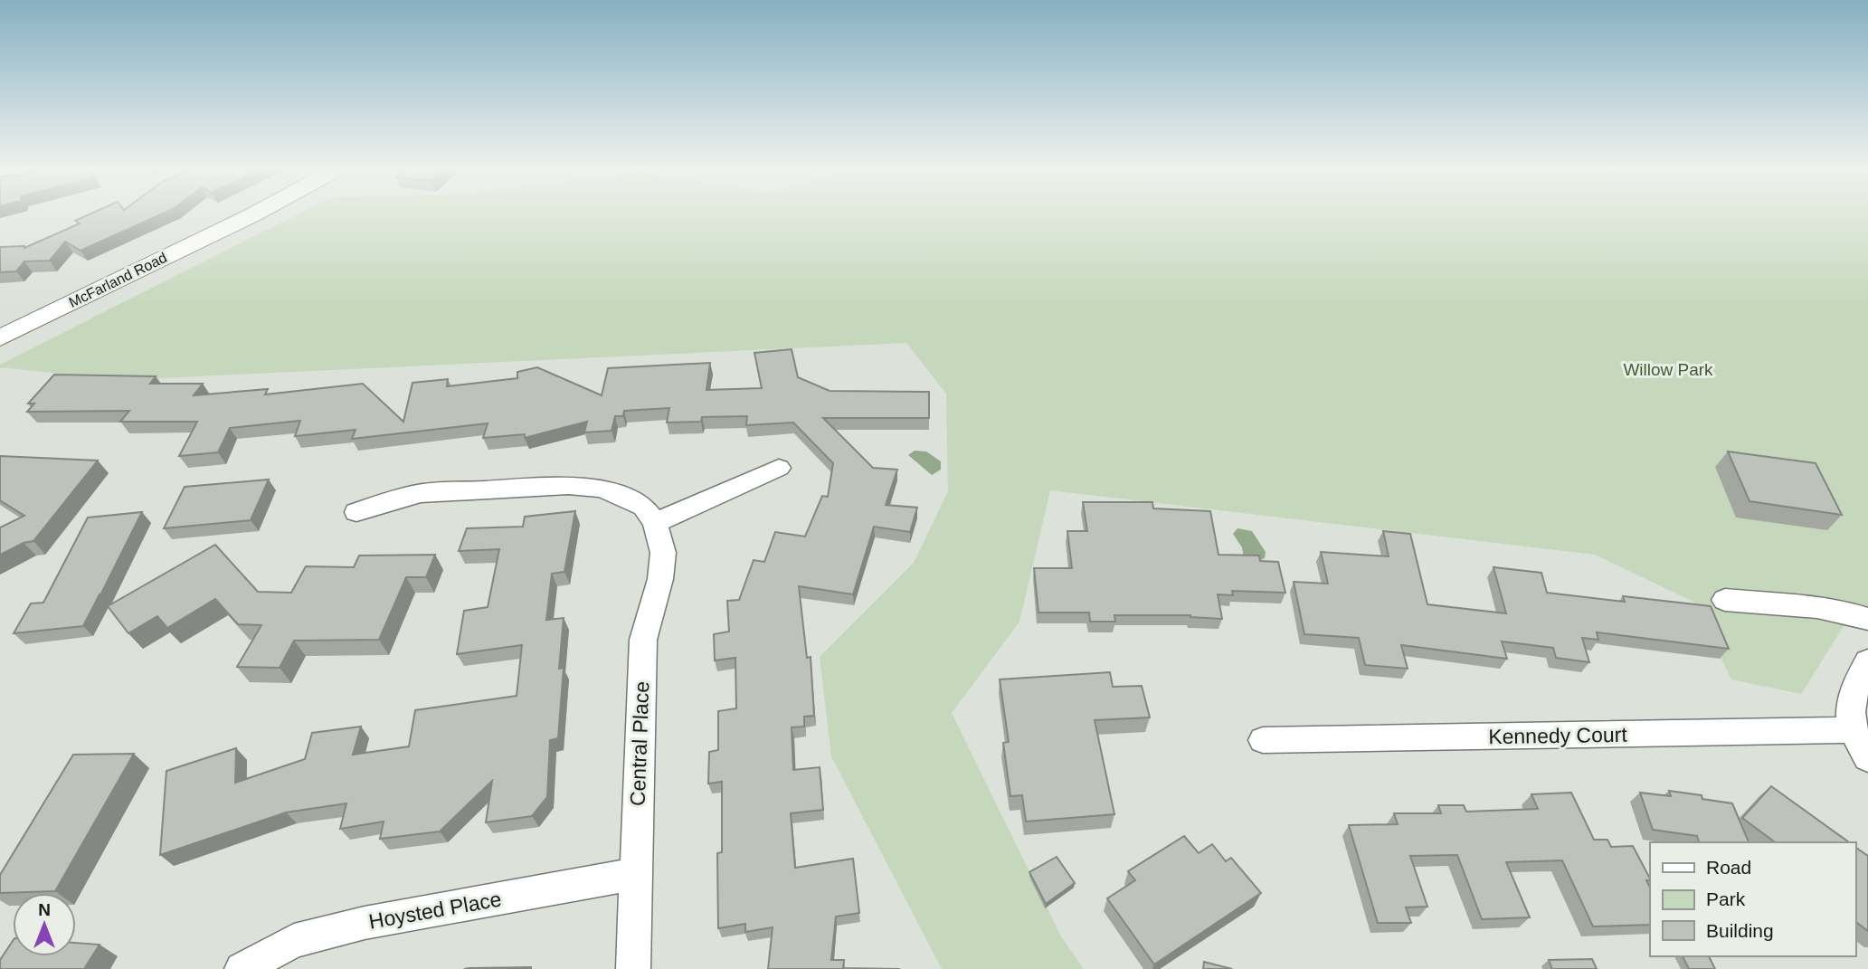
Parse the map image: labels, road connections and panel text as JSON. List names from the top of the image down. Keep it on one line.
{"streets":{"street":["McFarland Road","Kennedy Court","Central Place","Hoysted Place"]},"crossings":[["Central Place","Hoysted Place"]],"parks":["Willow Park"],"legend":["Road","Park","Building"],"north":"top"}
